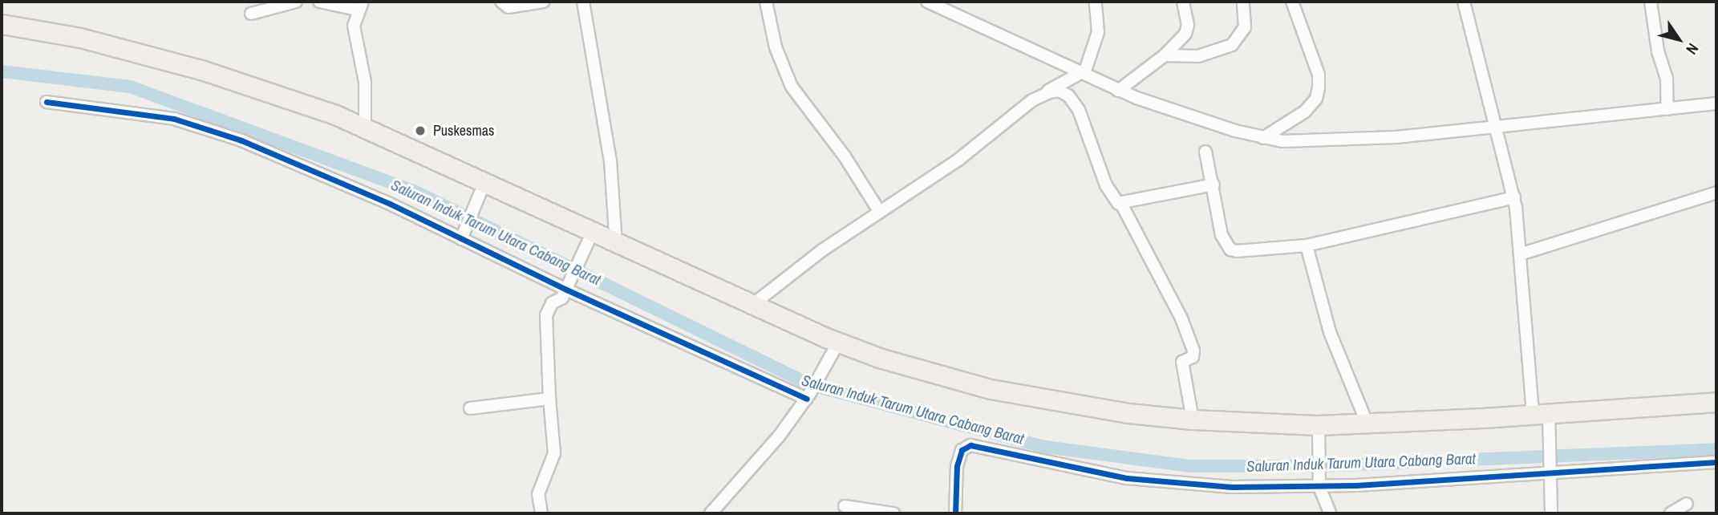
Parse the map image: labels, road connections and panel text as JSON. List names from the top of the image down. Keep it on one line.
{"water":["Saluran Induk Tarum Utara Cabang Barat"],"places":["Puskesmas"],"north":"bottom right"}
